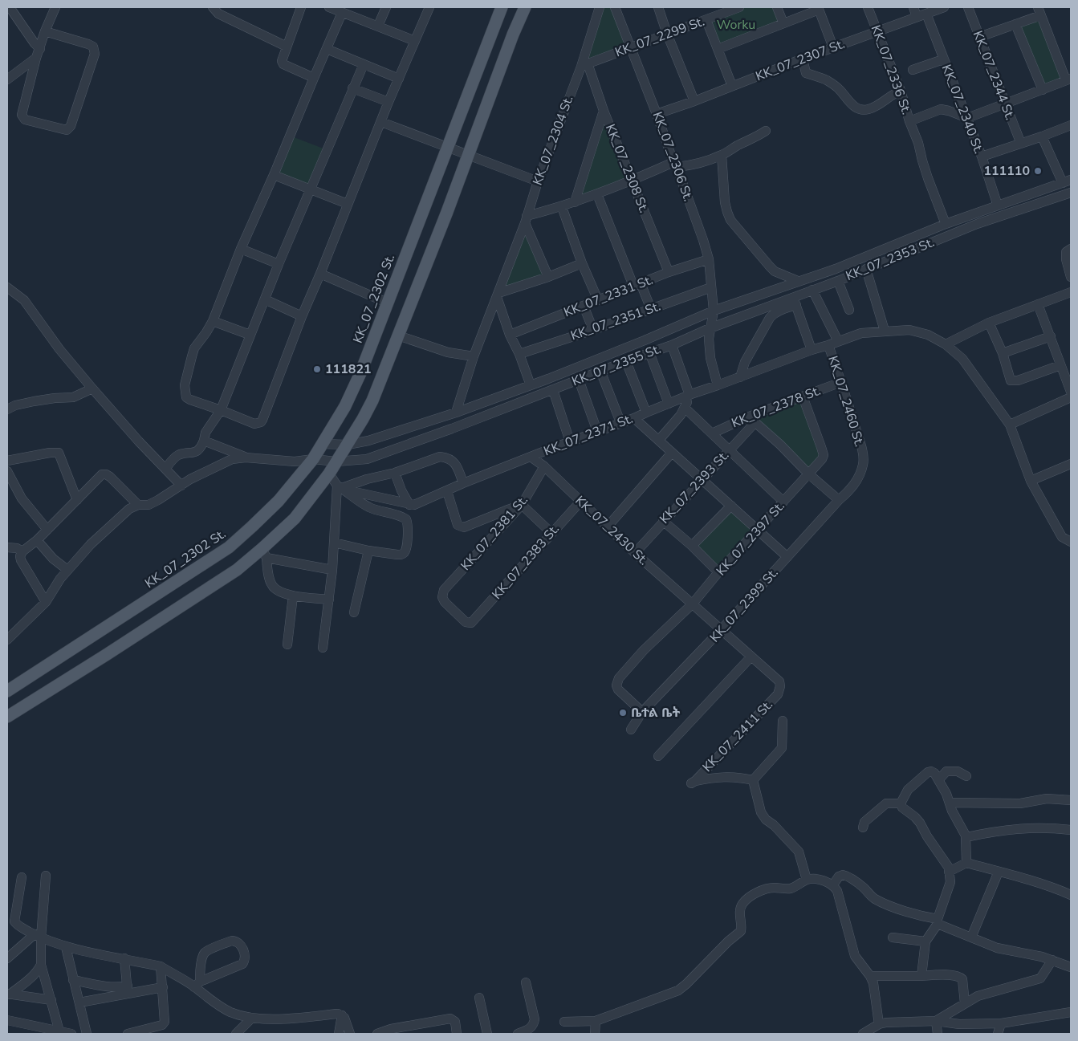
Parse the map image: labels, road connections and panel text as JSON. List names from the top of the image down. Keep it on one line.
{"streets":{"main road":["KK_07_2302 St."],"street":["KK_07_2299 St.","KK_07_2307 St.","KK_07_2336 St.","KK_07_2344 St.","KK_07_2340 St.","KK_07_2304 St.","KK_07_2306 St.","KK_07_2308 St.","KK_07_2353 St.","KK_07_2331 St.","KK_07_2351 St.","KK_07_2355 St.","KK_07_2460 St.","KK_07_2378 St.","KK_07_2371 St.","KK_07_2393 St.","KK_07_2430 St.","KK_07_2381 St.","KK_07_2397 St.","KK_07_2383 St.","KK_07_2399 St.","KK_07_2411 St."]},"crossings":[["KK_07_2299 St.","KK_07_2304 St."],["KK_07_2299 St.","KK_07_2306 St."],["KK_07_2299 St.","KK_07_2308 St."],["KK_07_2307 St.","KK_07_2336 St."],["KK_07_2307 St.","KK_07_2340 St."],["KK_07_2307 St.","KK_07_2306 St."],["KK_07_2336 St.","KK_07_2340 St."],["KK_07_2340 St.","KK_07_2353 St."],["KK_07_2304 St.","KK_07_2308 St."],["KK_07_2306 St.","KK_07_2353 St."],["KK_07_2306 St.","KK_07_2331 St."],["KK_07_2306 St.","KK_07_2351 St."],["KK_07_2306 St.","KK_07_2355 St."],["KK_07_2306 St.","KK_07_2371 St."],["KK_07_2308 St.","KK_07_2331 St."],["KK_07_2353 St.","KK_07_2355 St."],["KK_07_2353 St.","KK_07_2371 St."],["KK_07_2302 St.","KK_07_2355 St."],["KK_07_2460 St.","KK_07_2378 St."],["KK_07_2460 St.","KK_07_2371 St."],["KK_07_2460 St.","KK_07_2399 St."],["KK_07_2378 St.","KK_07_2393 St."],["KK_07_2378 St.","KK_07_2397 St."],["KK_07_2371 St.","KK_07_2430 St."],["KK_07_2393 St.","KK_07_2430 St."],["KK_07_2430 St.","KK_07_2381 St."],["KK_07_2430 St.","KK_07_2397 St."],["KK_07_2430 St.","KK_07_2383 St."],["KK_07_2430 St.","KK_07_2399 St."],["KK_07_2430 St.","KK_07_2411 St."],["KK_07_2381 St.","KK_07_2383 St."]],"parks":["Worku"],"places":["111110","111821","ቤተል ቤት"]}
